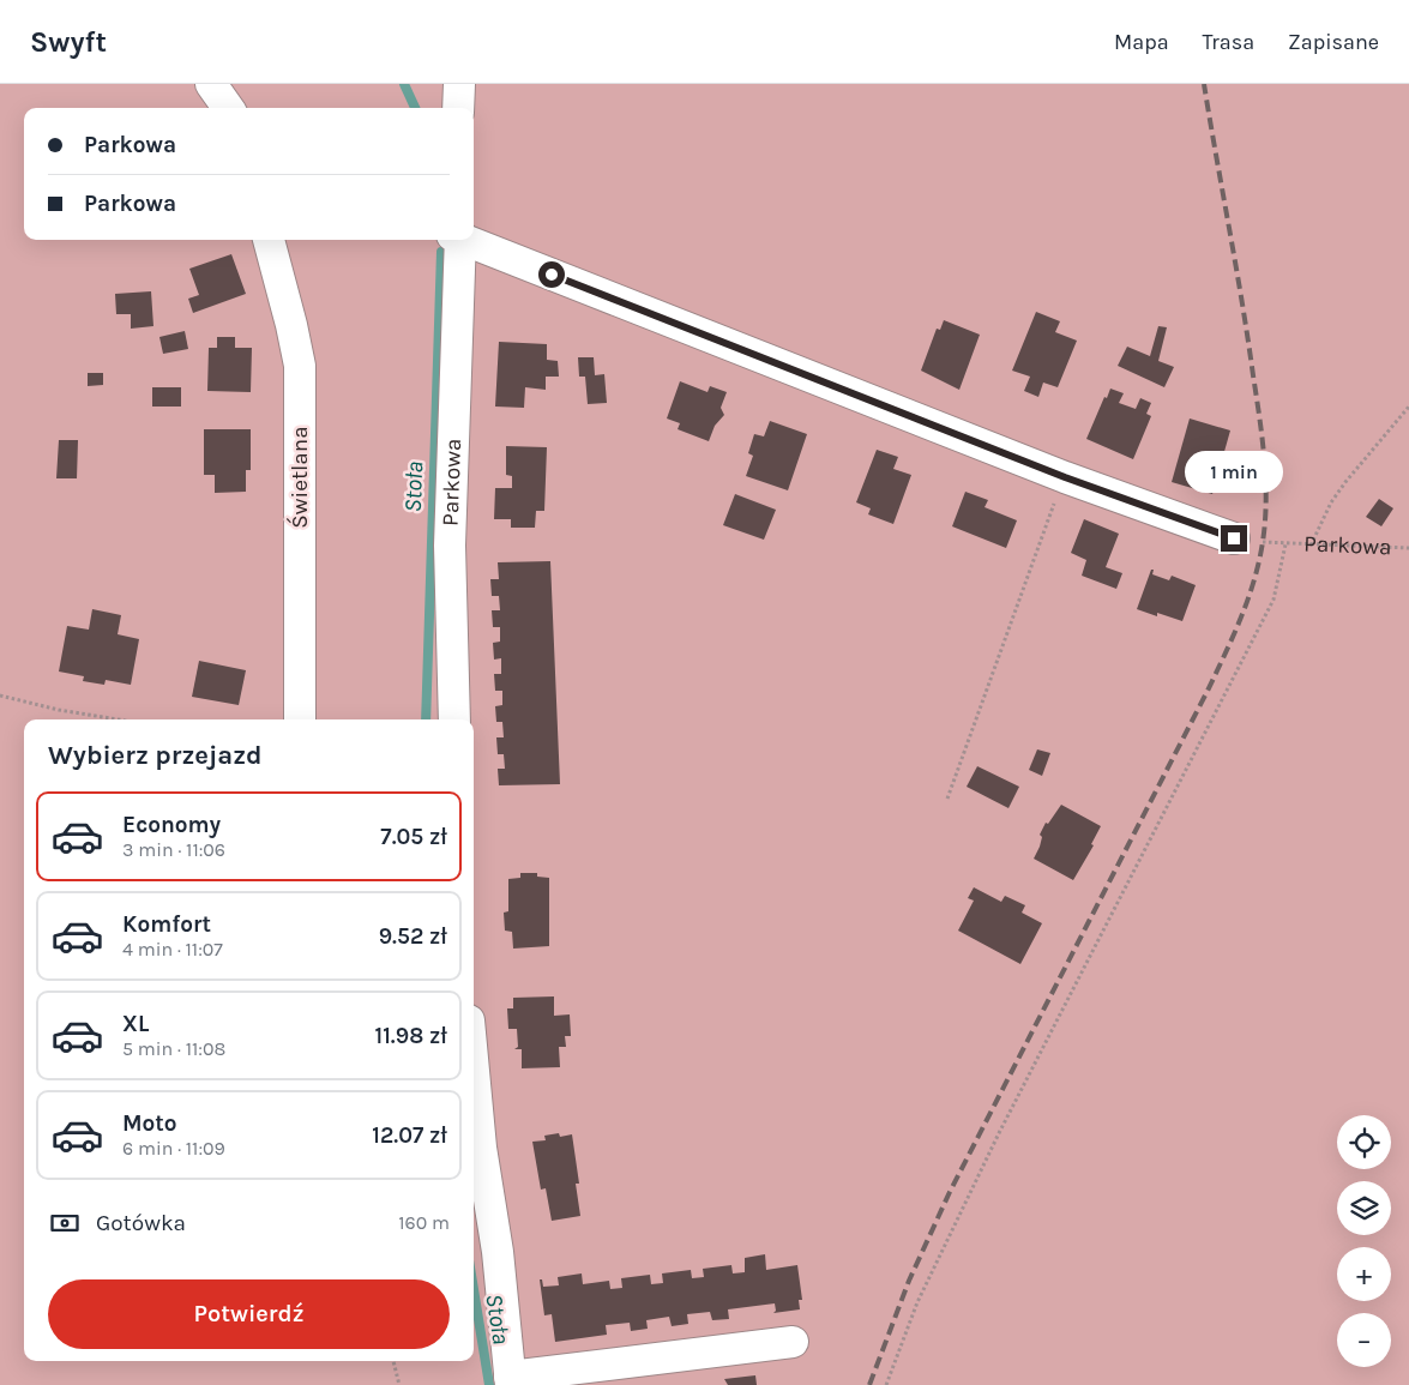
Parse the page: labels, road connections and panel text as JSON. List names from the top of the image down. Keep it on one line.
{"streets":{"street":["Świetlana","Parkowa"]},"water":["Stoła"],"page":{"header":"Swyft","nav":["Mapa","Trasa","Zapisane"],"banner":["Parkowa","Parkowa"],"bubble":"1 min","heading":"Wybierz przejazd","list":[{"name":"Economy","note":"3 min · 11:06","value":"7.05 zł"},{"name":"Komfort","note":"4 min · 11:07","value":"9.52 zł"},{"name":"XL","note":"5 min · 11:08","value":"11.98 zł"},{"name":"Moto","note":"6 min · 11:09","value":"12.07 zł"}],"map_buttons":["+","−"],"pay":["Gotówka","160 m"],"buttons":"Potwierdź"}}
